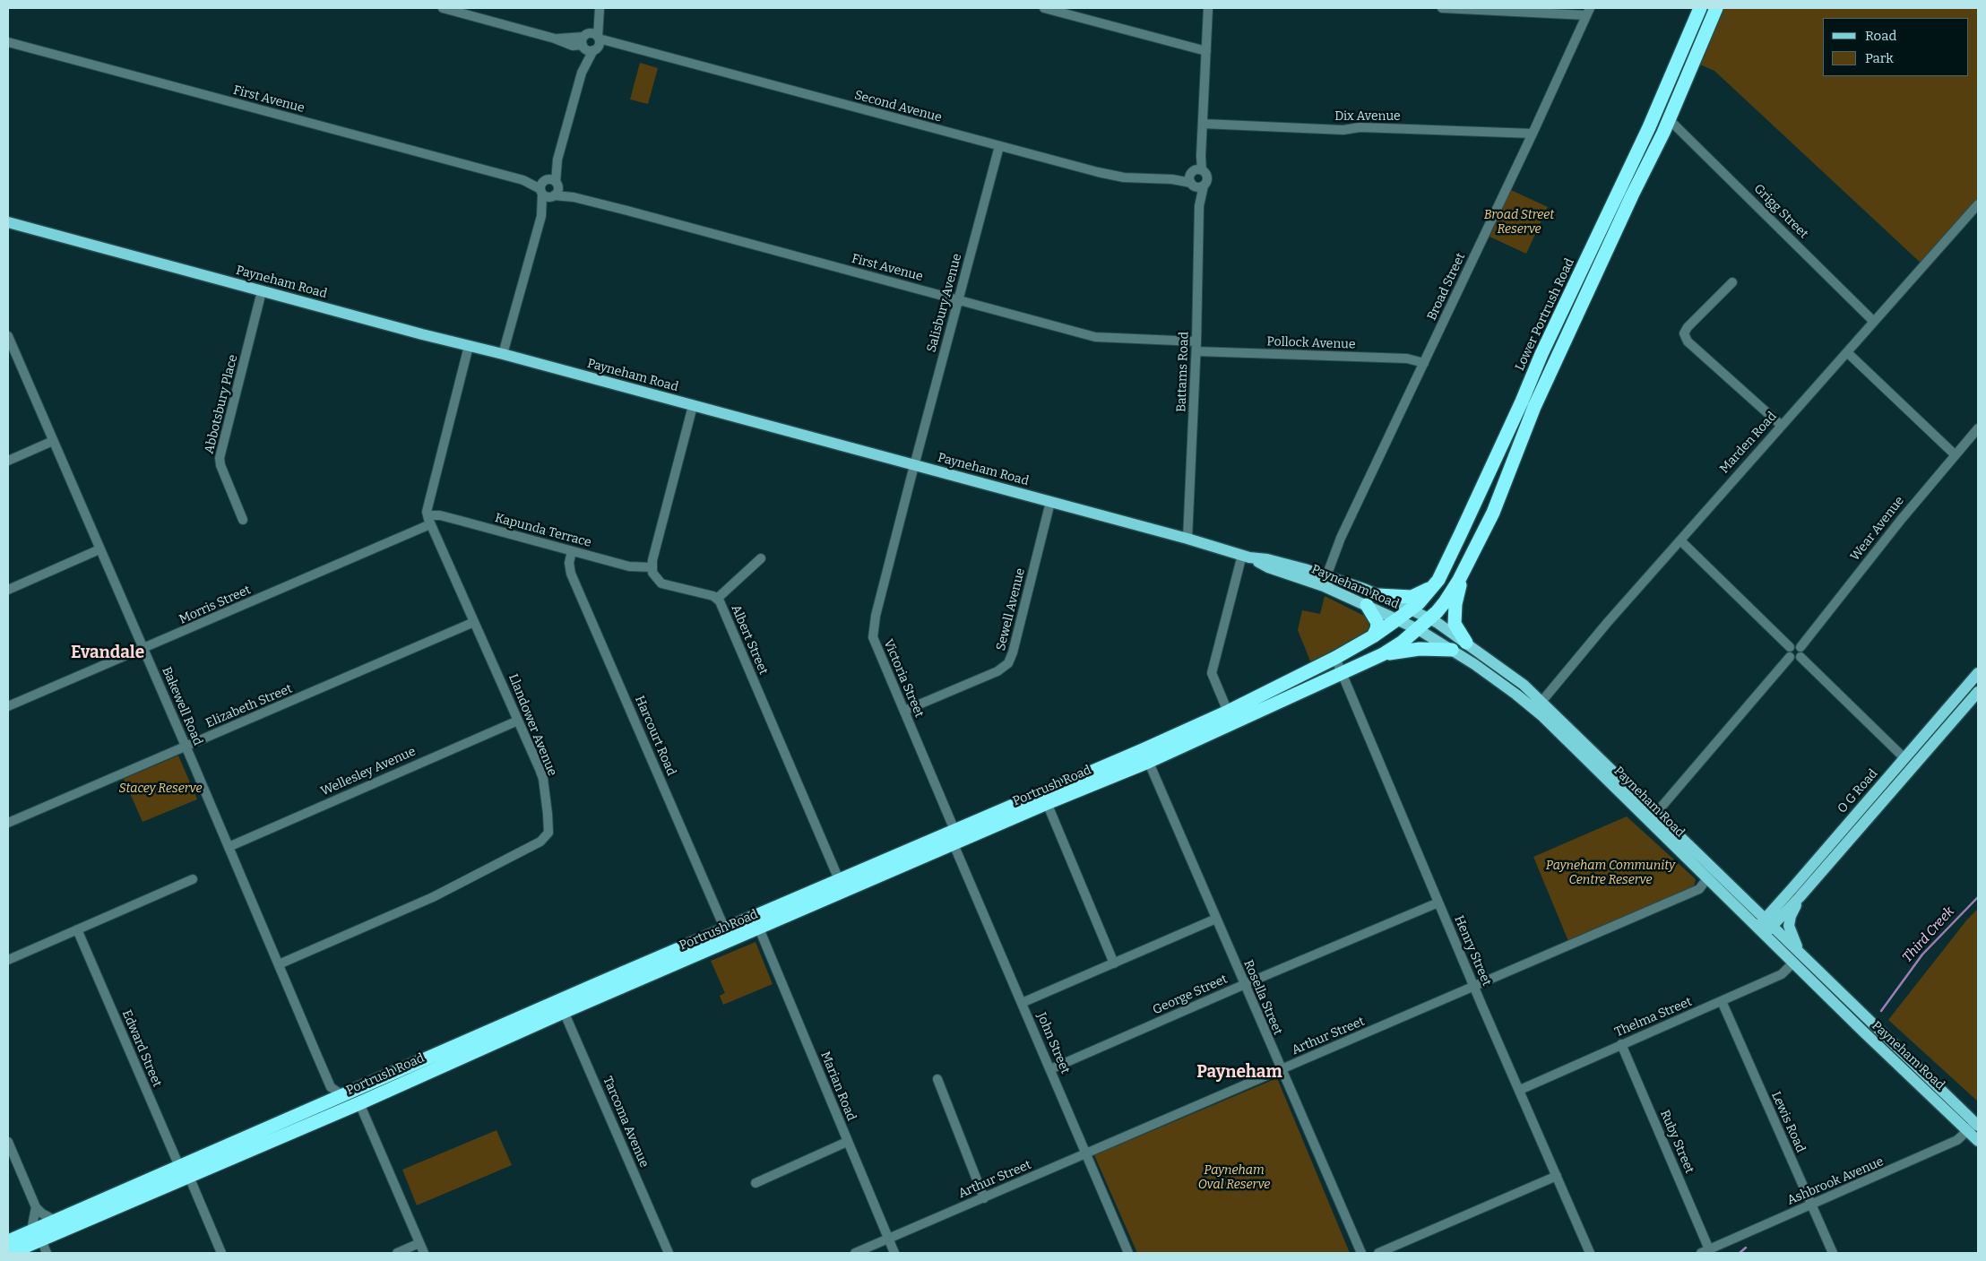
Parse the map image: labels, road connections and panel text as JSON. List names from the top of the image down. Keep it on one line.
{"streets":{"highway":["Lower Portrush Road","Portrush Road"],"main road":["Payneham Road","O G Road"],"street":["First Avenue","Second Avenue","Dix Avenue","Grigg Street","Broad Street","Salisbury Avenue","Pollock Avenue","Battams Road","Abbotsbury Place","Marden Road","Wear Avenue","Kapunda Terrace","Morris Street","Sewell Avenue","Albert Street","Victoria Street","Bakewell Road","Elizabeth Street","Llandower Avenue","Harcourt Road","Wellesley Avenue","Henry Street","George Street","Rosella Street","Thelma Street","Arthur Street","John Street","Edward Street","Marian Road","Tarcoma Avenue","Lewis Road","Ruby Street","Ashbrook Avenue"]},"crossings":[["First Avenue","Salisbury Avenue"],["First Avenue","Battams Road"],["Second Avenue","Salisbury Avenue"],["Second Avenue","Battams Road"],["Dix Avenue","Broad Street"],["Grigg Street","Marden Road"],["Payneham Road","Broad Street"],["Payneham Road","Salisbury Avenue"],["Payneham Road","Lower Portrush Road"],["Payneham Road","Battams Road"],["Payneham Road","Abbotsbury Place"],["Payneham Road","Marden Road"],["Payneham Road","Sewell Avenue"],["Payneham Road","Victoria Street"],["Payneham Road","Portrush Road"],["Payneham Road","O G Road"],["Payneham Road","Thelma Street"],["Payneham Road","Arthur Street"],["Payneham Road","Ashbrook Avenue"],["Broad Street","Pollock Avenue"],["Salisbury Avenue","Victoria Street"],["Lower Portrush Road","Portrush Road"],["Pollock Avenue","Battams Road"],["Kapunda Terrace","Morris Street"],["Kapunda Terrace","Albert Street"],["Kapunda Terrace","Llandower Avenue"],["Kapunda Terrace","Harcourt Road"],["Morris Street","Bakewell Road"],["Morris Street","Llandower Avenue"],["Sewell Avenue","Victoria Street"],["Albert Street","Portrush Road"],["Victoria Street","Portrush Road"],["Victoria Street","John Street"],["Bakewell Road","Elizabeth Street"],["Bakewell Road","Llandower Avenue"],["Bakewell Road","Wellesley Avenue"],["Bakewell Road","Portrush Road"],["Elizabeth Street","Llandower Avenue"],["Llandower Avenue","Wellesley Avenue"],["Harcourt Road","Portrush Road"],["Portrush Road","Henry Street"],["Portrush Road","Rosella Street"],["Portrush Road","John Street"],["Portrush Road","Edward Street"],["Portrush Road","Marian Road"],["Portrush Road","Tarcoma Avenue"],["Henry Street","George Street"],["Henry Street","Thelma Street"],["Henry Street","Arthur Street"],["George Street","Rosella Street"],["George Street","John Street"],["Rosella Street","Arthur Street"],["Thelma Street","Lewis Road"],["Thelma Street","Ruby Street"],["Arthur Street","John Street"],["Arthur Street","Marian Road"],["Lewis Road","Ashbrook Avenue"],["Ruby Street","Ashbrook Avenue"]],"districts":["Evandale","Payneham"],"water":["Third Creek"],"parks":["Broad Street Reserve","Stacey Reserve","Payneham Community Centre Reserve","Payneham Oval Reserve"],"legend":["Road","Park"]}
